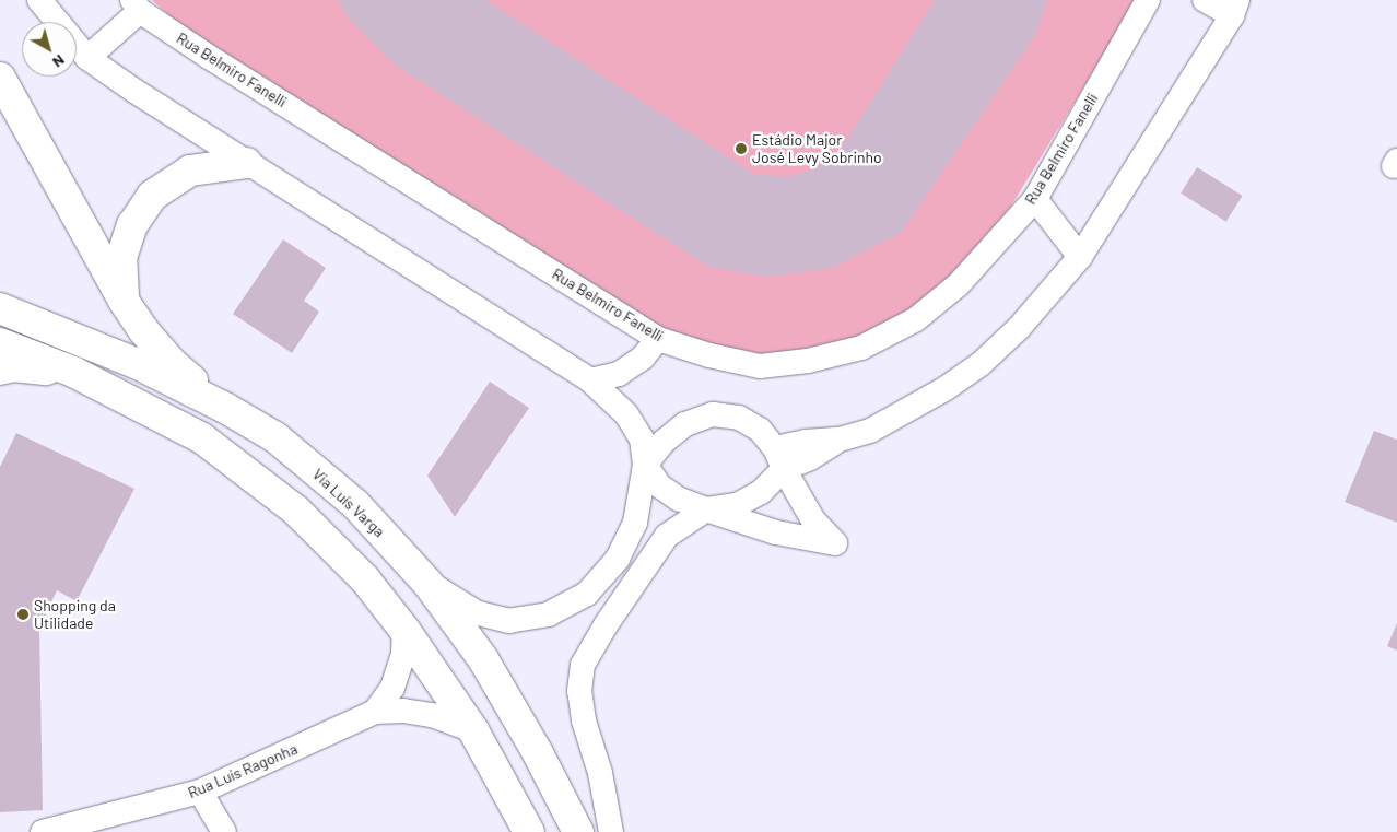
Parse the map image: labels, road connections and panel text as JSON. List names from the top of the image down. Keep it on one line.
{"streets":{"main road":["Via Luís Varga"],"street":["Rua Belmiro Fanelli","Rua Luís Ragonha"]},"places":["Estádio Major José Levy Sobrinho","Shopping da Utilidade"],"north":"bottom right"}
